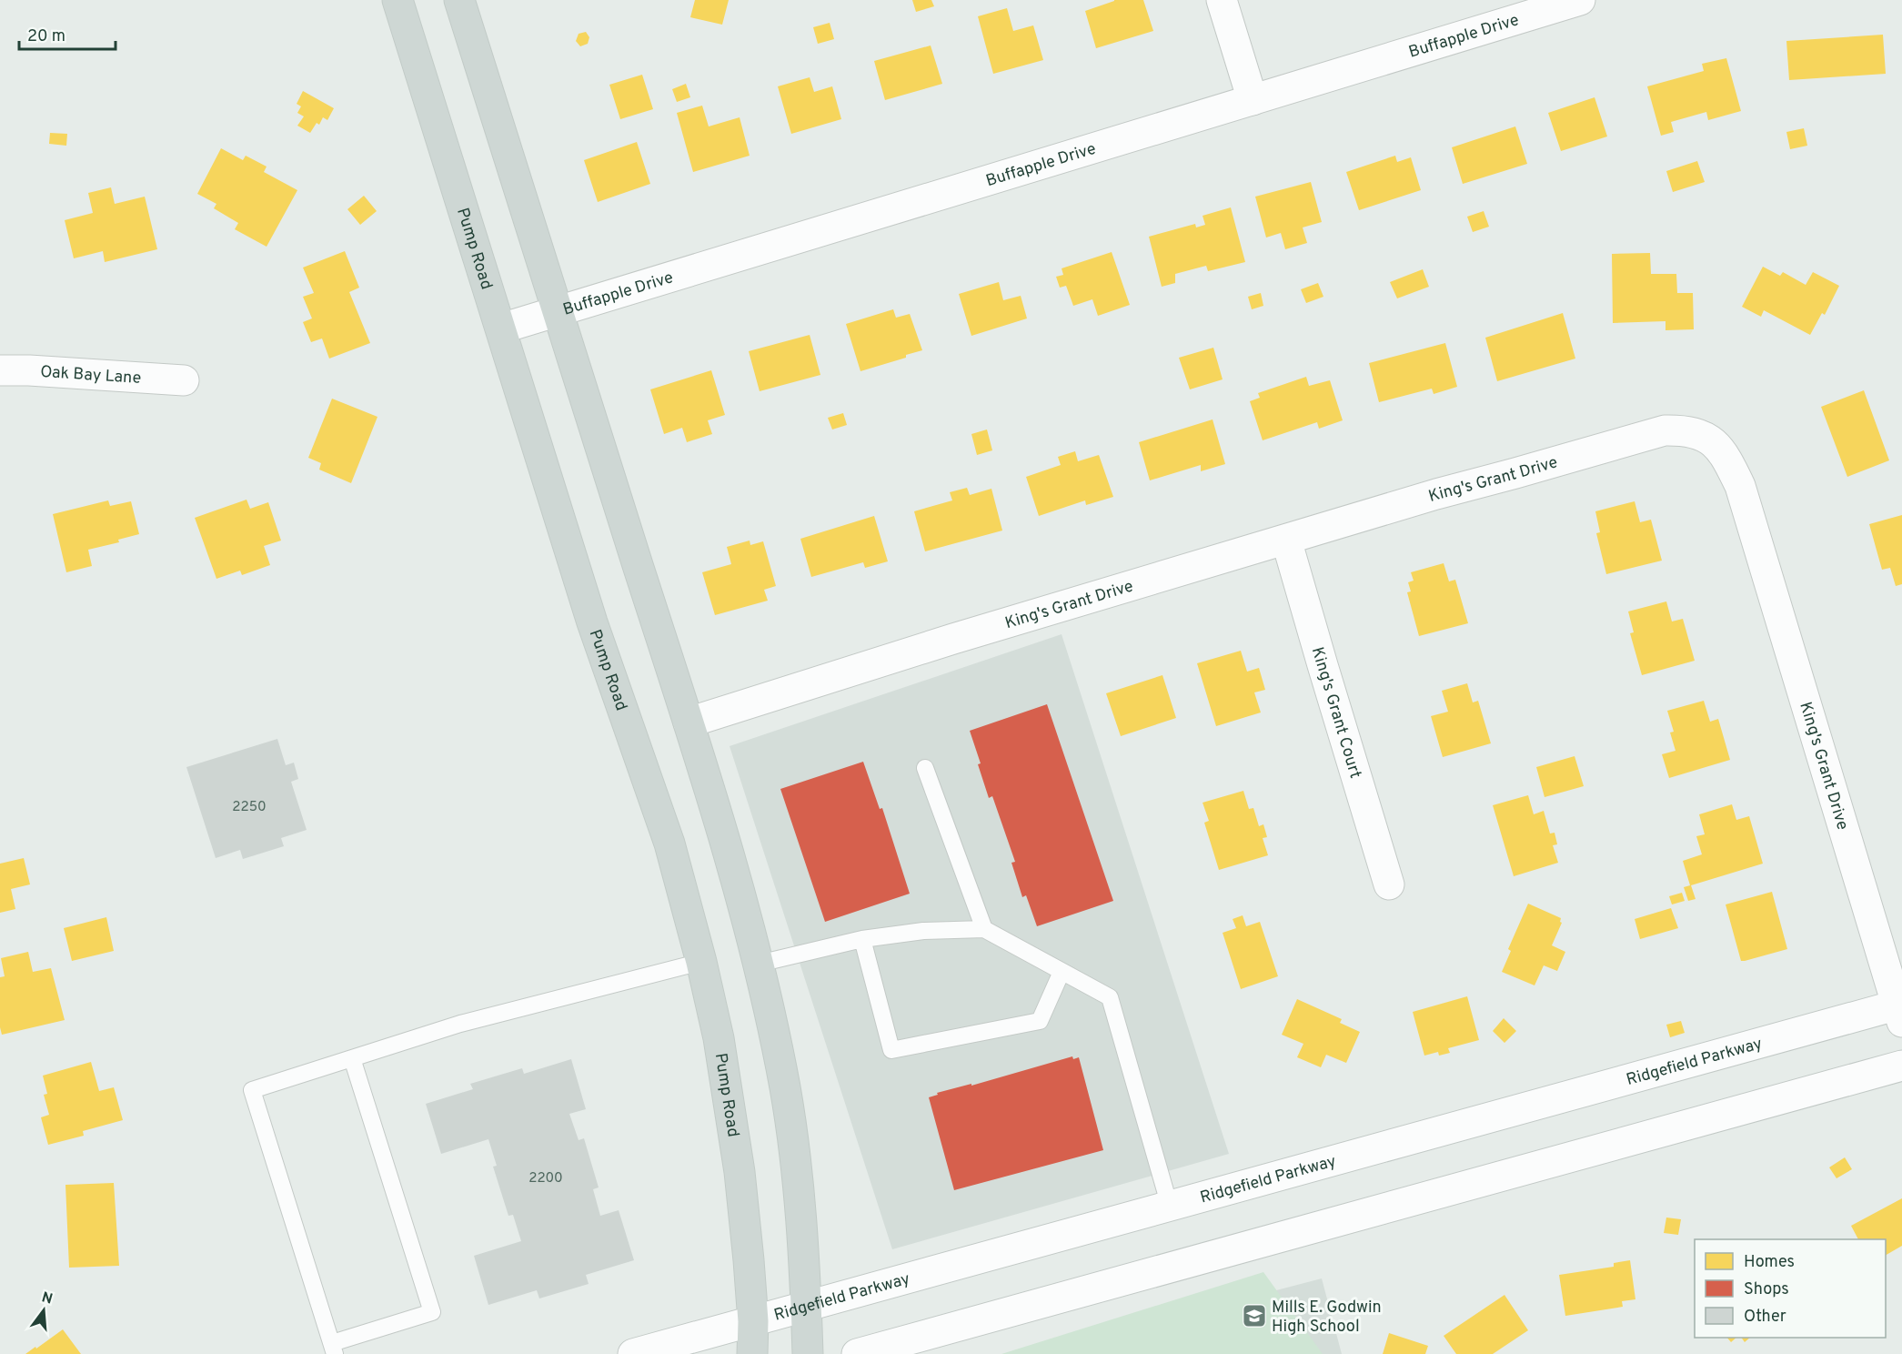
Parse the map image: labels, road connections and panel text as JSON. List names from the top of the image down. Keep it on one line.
{"streets":{"main road":["Pump Road"],"street":["Buffapple Drive","Oak Bay Lane","King's Grant Drive","King's Grant Court","Ridgefield Parkway"]},"crossings":[["Buffapple Drive","Pump Road"],["Pump Road","Ridgefield Parkway"],["King's Grant Drive","King's Grant Court"],["King's Grant Drive","Ridgefield Parkway"]],"places":{"school or university":["Mills E. Godwin High School"]},"house_numbers":["2250","2200"],"legend":["Homes","Shops","Other"],"scale_bar":"20 m","north":"top"}
